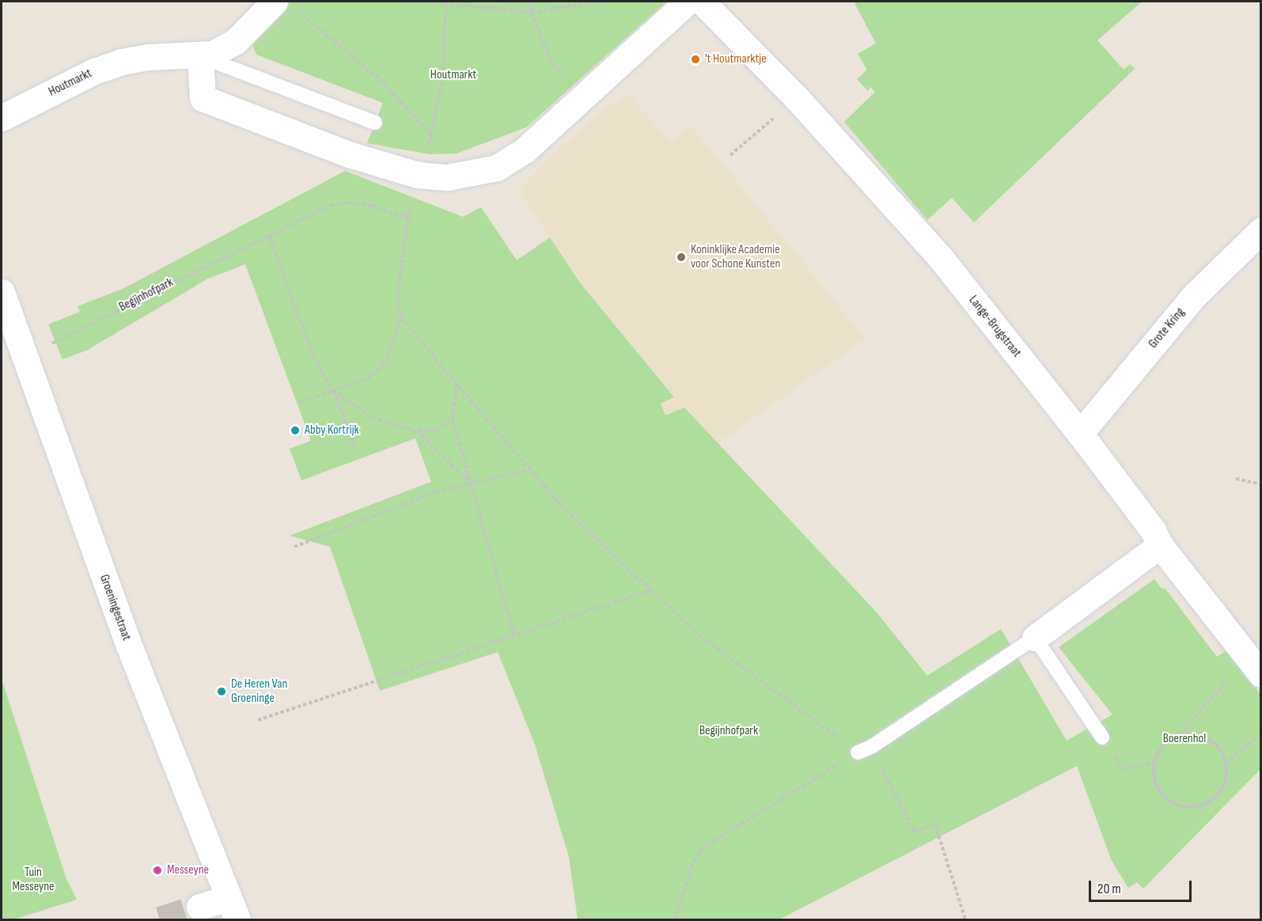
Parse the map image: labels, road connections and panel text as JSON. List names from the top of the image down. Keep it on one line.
{"streets":{"street":["Houtmarkt","Lange-Brugstraat","Grote Kring","Groeningestraat"],"path":["Begijnhofpark"]},"crossings":[["Begijnhofpark","Groeningestraat"],["Lange-Brugstraat","Grote Kring"]],"parks":["Houtmarkt","Begijnhofpark","Boerenhol","Tuin Messeyne"],"places":["'t Houtmarktje","Koninklijke Academie voor Schone Kunsten","Abby Kortrijk","De Heren Van Groeninge","Messeyne"],"scale_bar":"20 m"}
